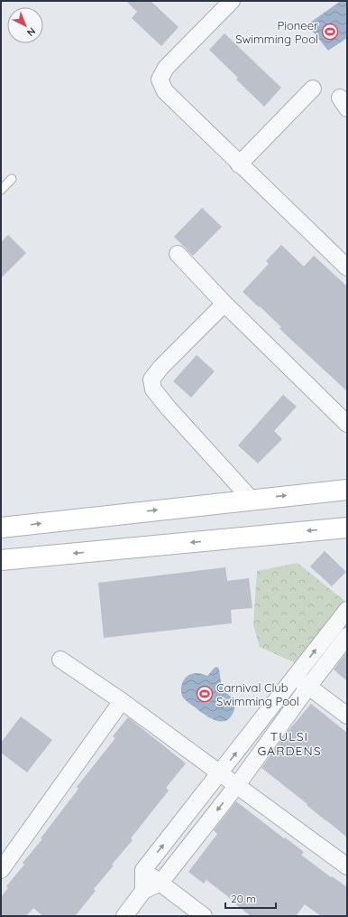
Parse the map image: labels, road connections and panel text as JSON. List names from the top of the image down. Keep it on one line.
{"districts":["TULSI GARDENS"],"places":{"sports":["Pioneer Swimming Pool","Carnival Club Swimming Pool"]},"scale_bar":"20 m","north":"bottom right"}
